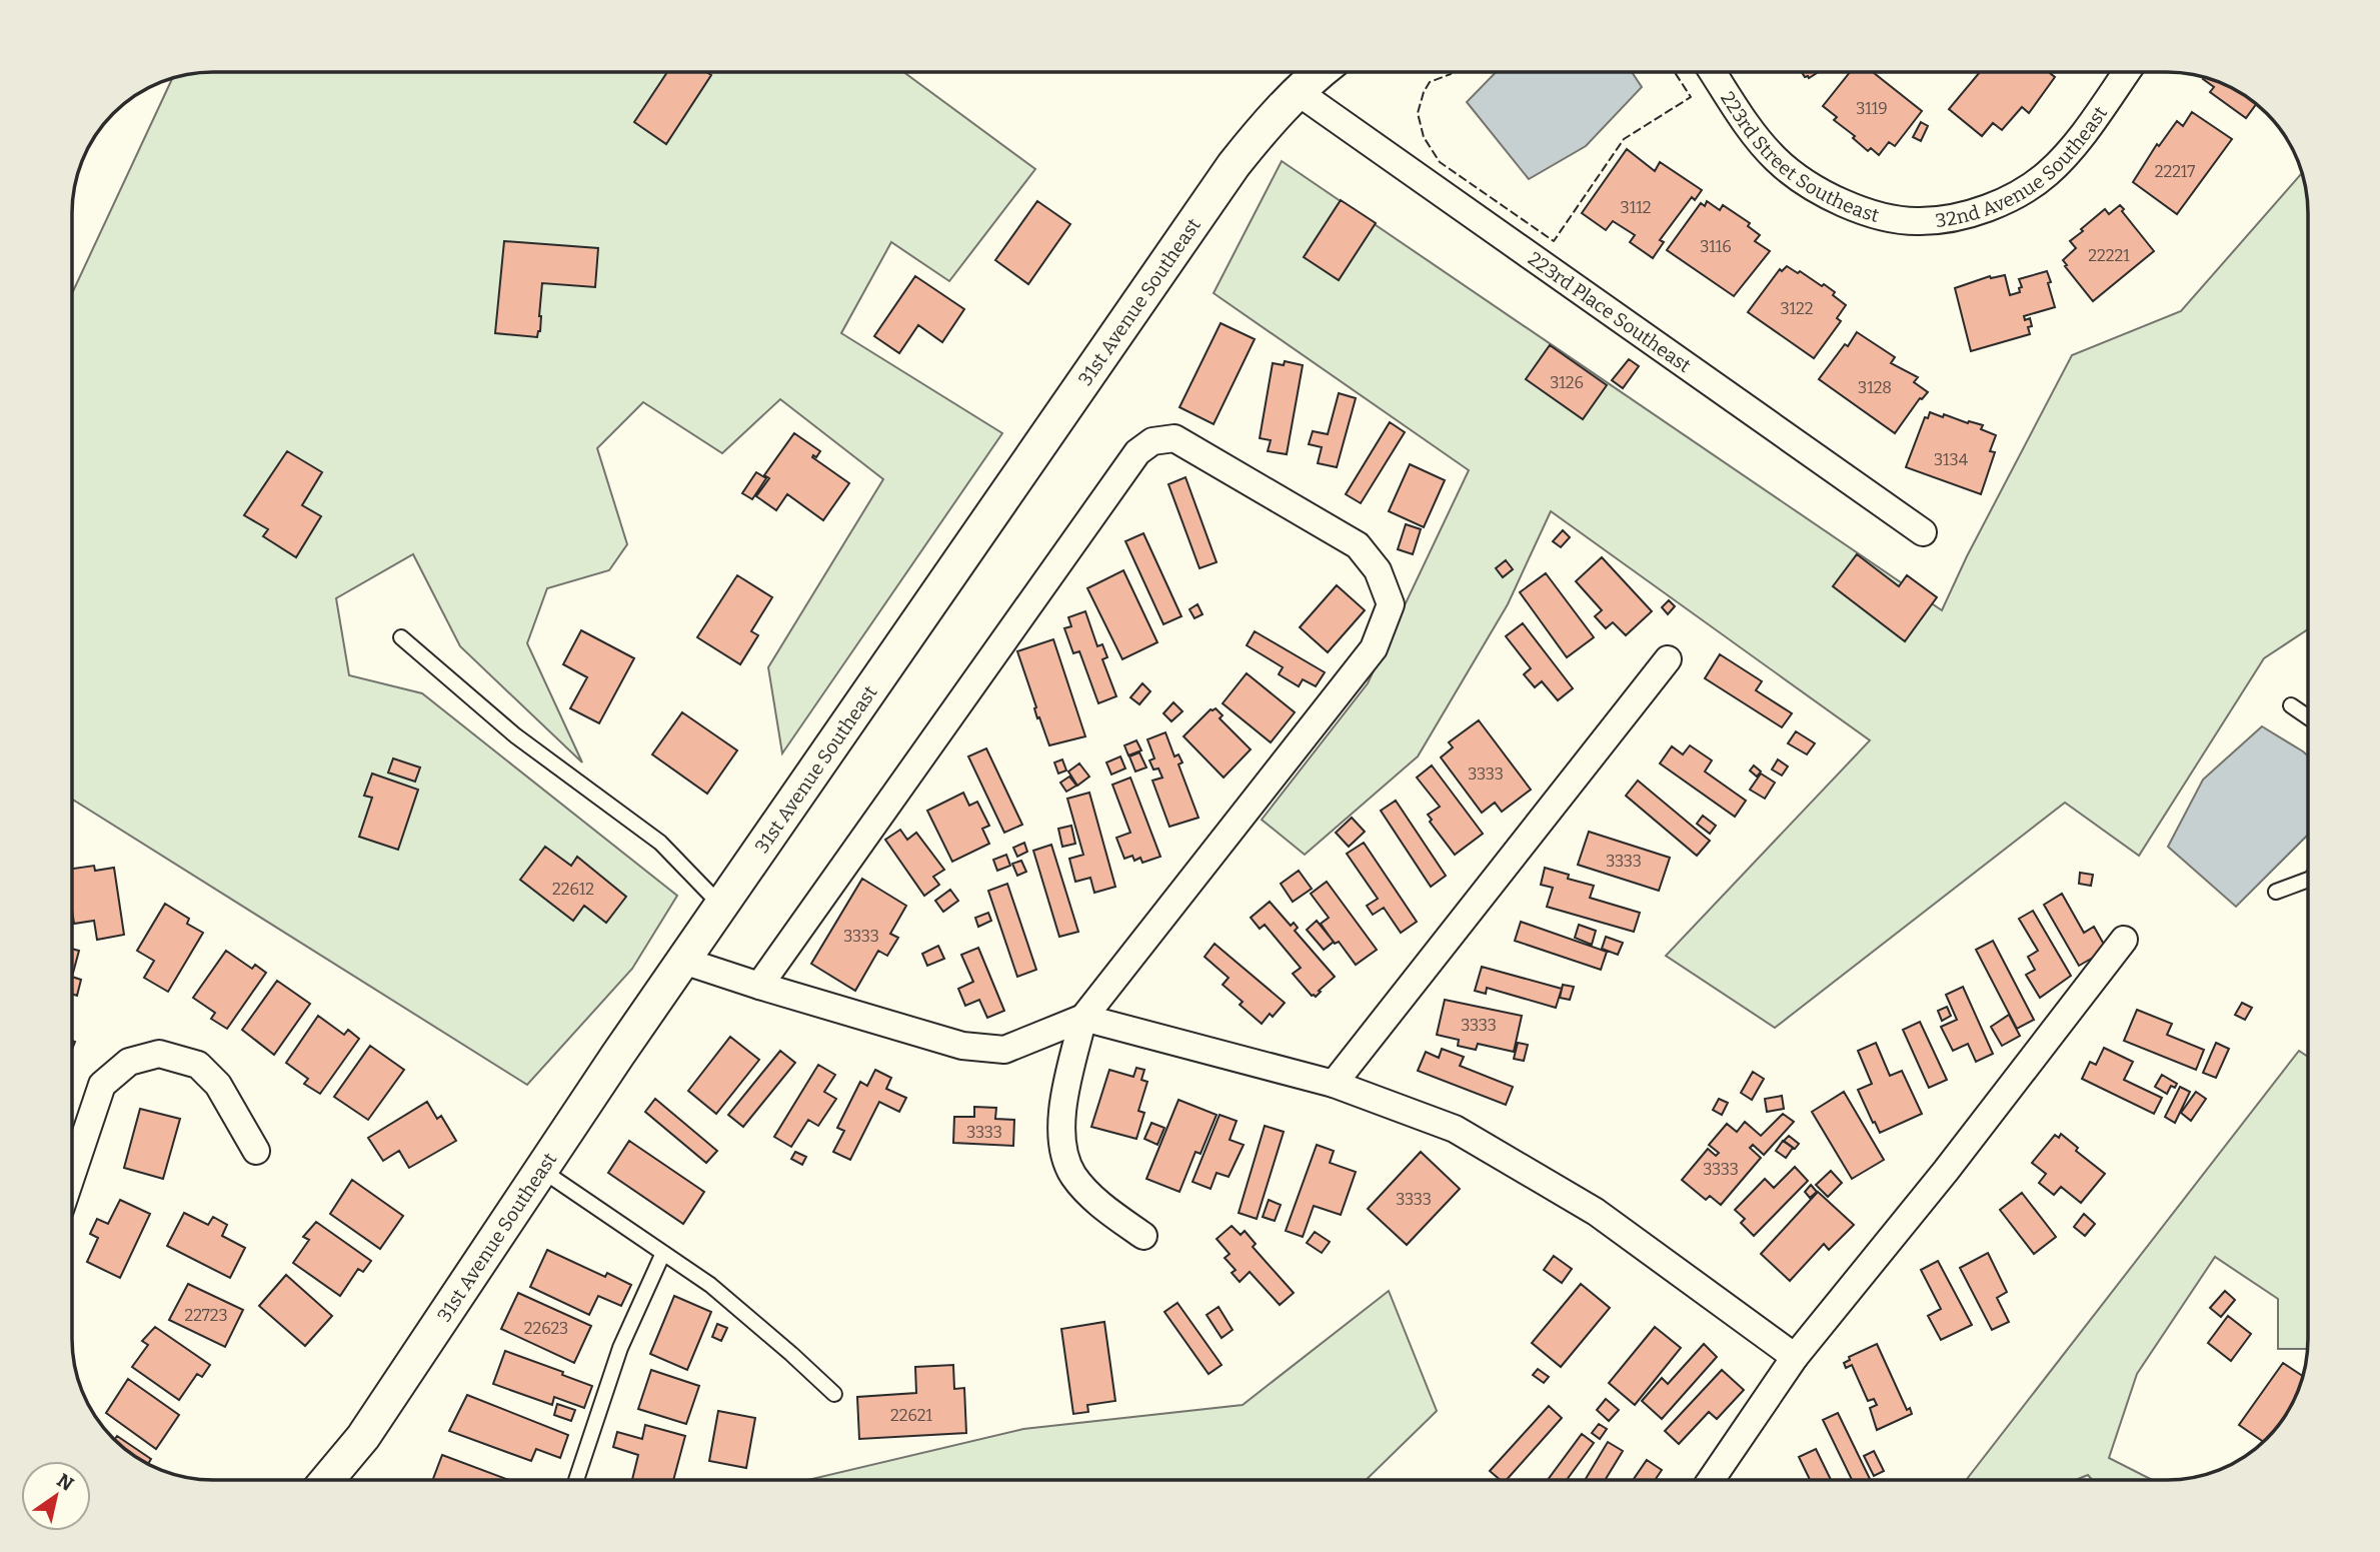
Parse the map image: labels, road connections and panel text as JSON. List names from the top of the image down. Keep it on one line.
{"streets":{"street":["223rd Street Southeast","32nd Avenue Southeast","31st Avenue Southeast","223rd Place Southeast"]},"crossings":[["223rd Street Southeast","32nd Avenue Southeast"],["31st Avenue Southeast","223rd Place Southeast"]],"house_numbers":["3119","22217","3112","3116","22221","3122","3126","3128","3134","3333","3333","22612","3333","3333","3333","3333","3333","22723","22623","22621"],"north":"top right"}
